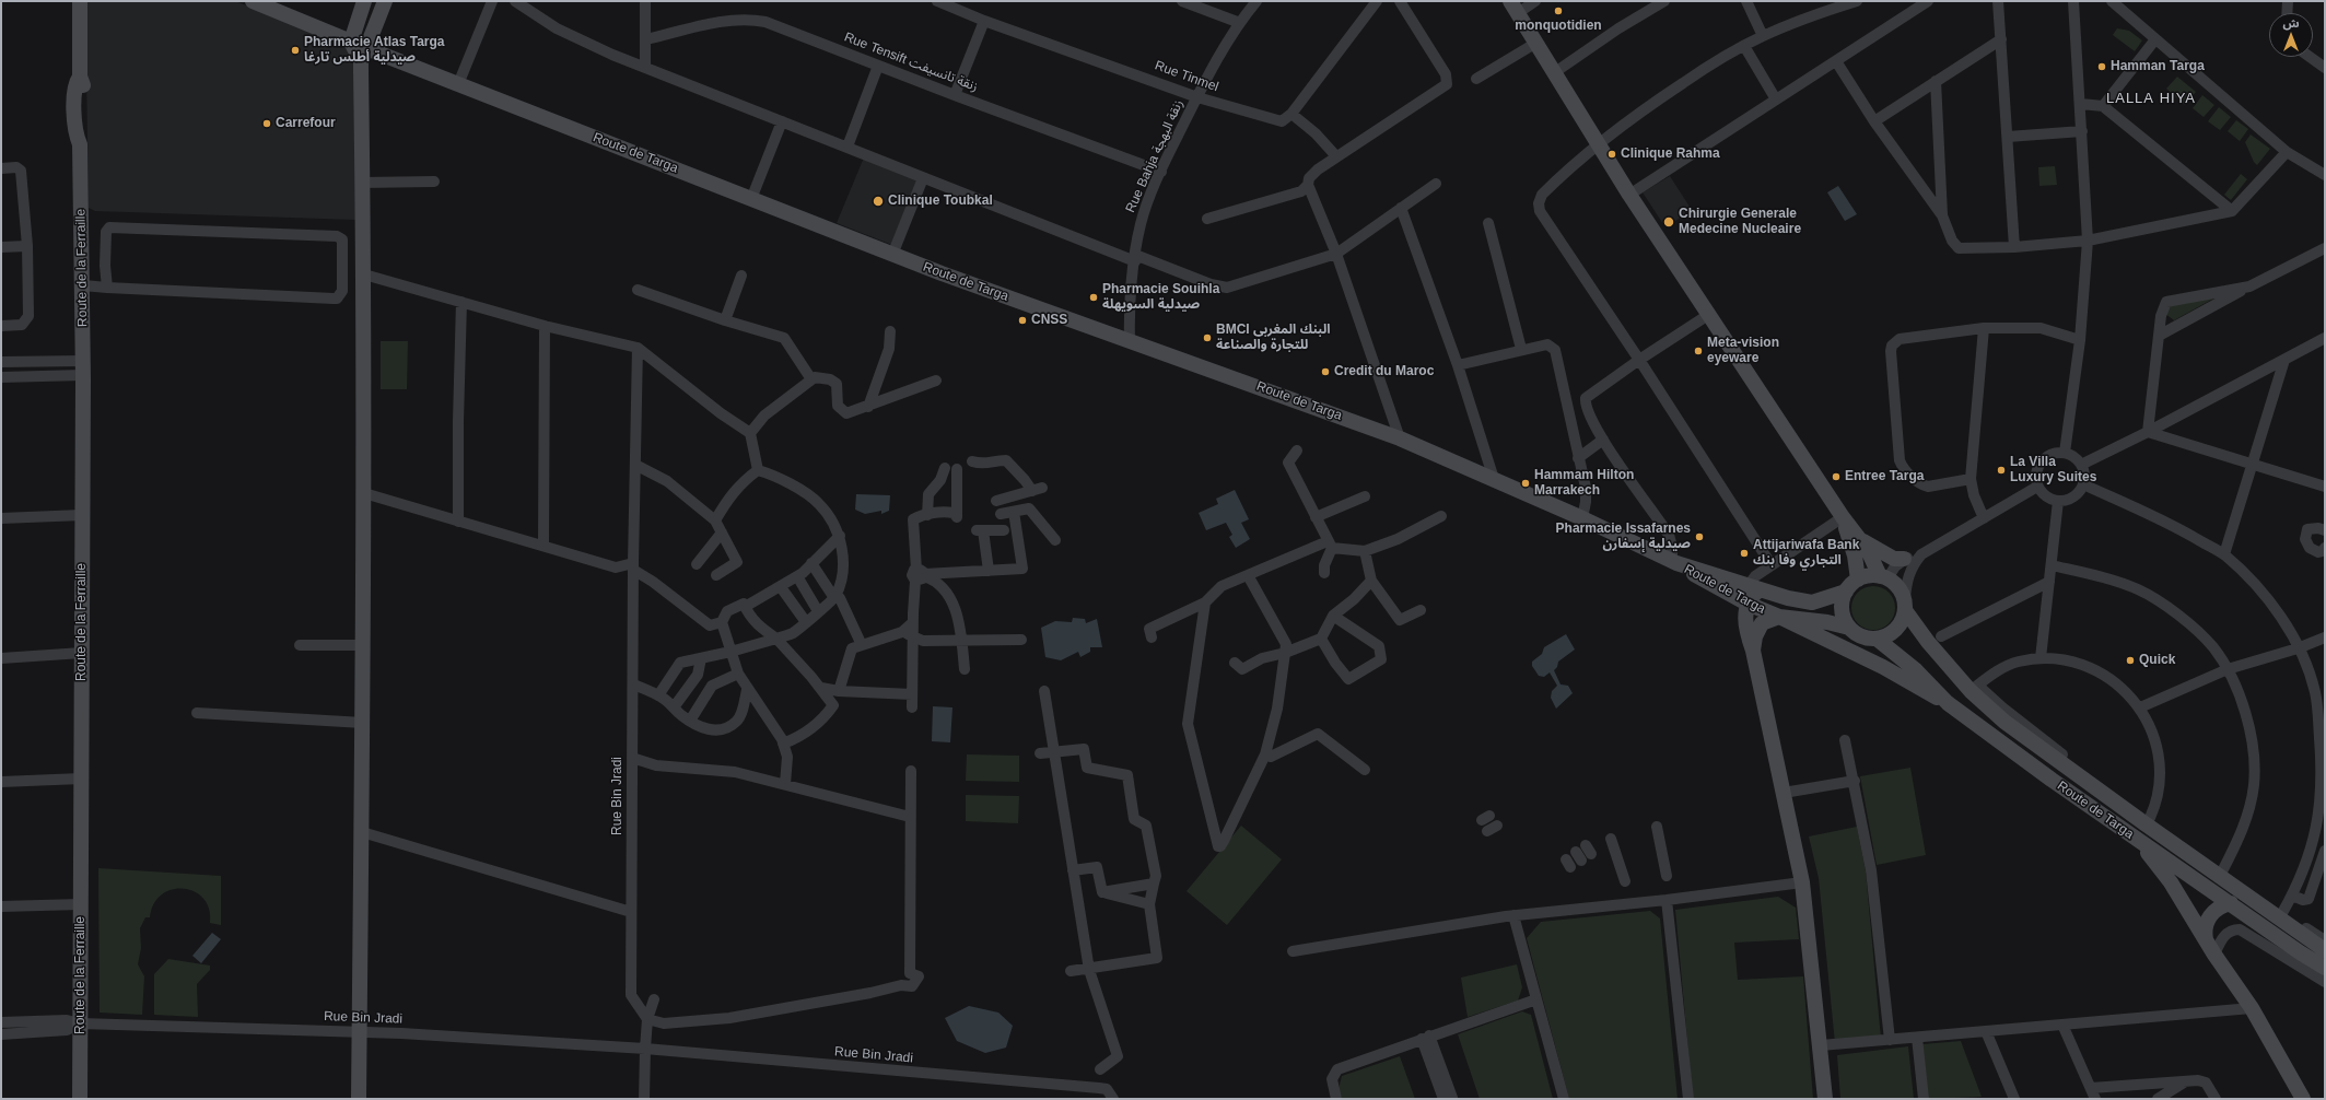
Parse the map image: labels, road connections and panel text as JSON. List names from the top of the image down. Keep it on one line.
{"streets":{"street":["Rue Tensift زنقة تانسيفت","Rue Tinmel","Route de Targa","Rue Bahja زنقة البهجة","Route de la Ferraille","Rue Bin Jradi"]},"crossings":[["Rue Tensift زنقة تانسيفت","Rue Bahja زنقة البهجة"],["Rue Tinmel","Rue Bahja زنقة البهجة"],["Route de Targa","Rue Bahja زنقة البهجة"],["Route de la Ferraille","Rue Bin Jradi"]],"districts":["LALLA HIYA"],"places":["monquotidien","Pharmacie Atlas Targa صيدلية أطلس تارغا","Hamman Targa","Carrefour","Clinique Rahma","Clinique Toubkal","Chirurgie Generale Medecine Nucleaire","Pharmacie Souihla صيدلية السويهلة","CNSS","BMCI البنك المغربي للتجارة والصناعة","Meta-vision eyeware","Credit du Maroc","La Villa Luxury Suites","Entree Targa","Hammam Hilton Marrakech","Pharmacie Issafarnes صيدلية إسفارن","Attijariwafa Bank التجاري وفا بنك","Quick"],"north":"top"}
